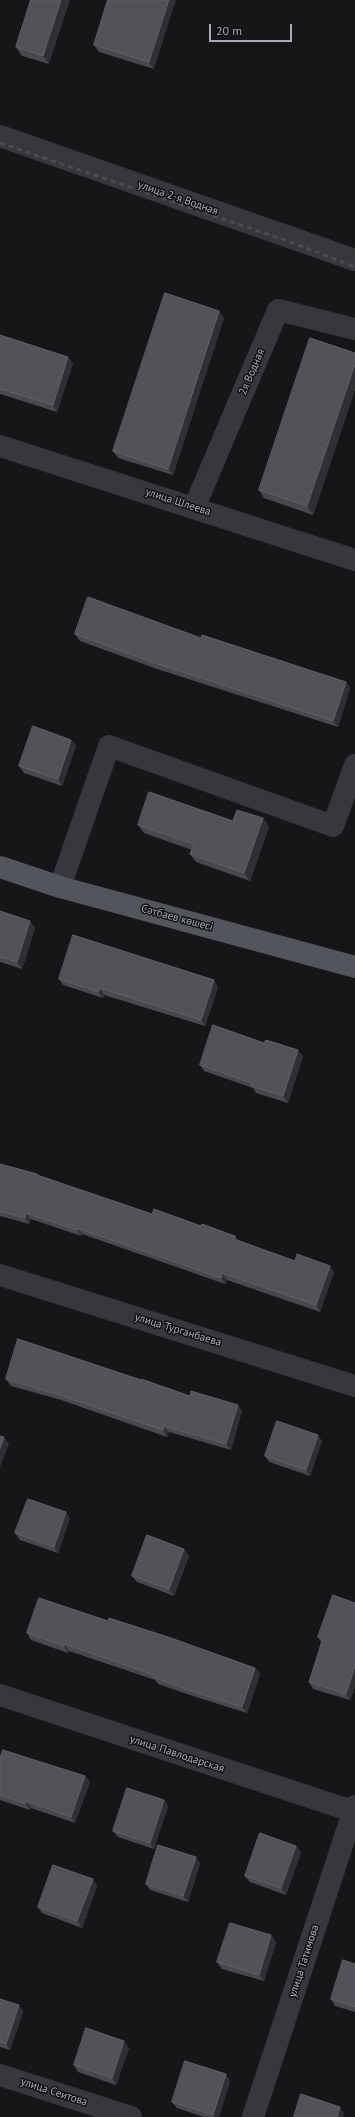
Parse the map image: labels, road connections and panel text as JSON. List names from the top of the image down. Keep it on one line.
{"streets":{"main road":["Сәтбаев көшесі"],"street":["улица 2-я Водная","2я Водная","улица Шлеева","улица Турганбаева","улица Павлодарская","улица Татимова","улица Сеитова"]},"crossings":[["2я Водная","улица Шлеева"],["улица Павлодарская","улица Татимова"]],"scale_bar":"20 m"}
